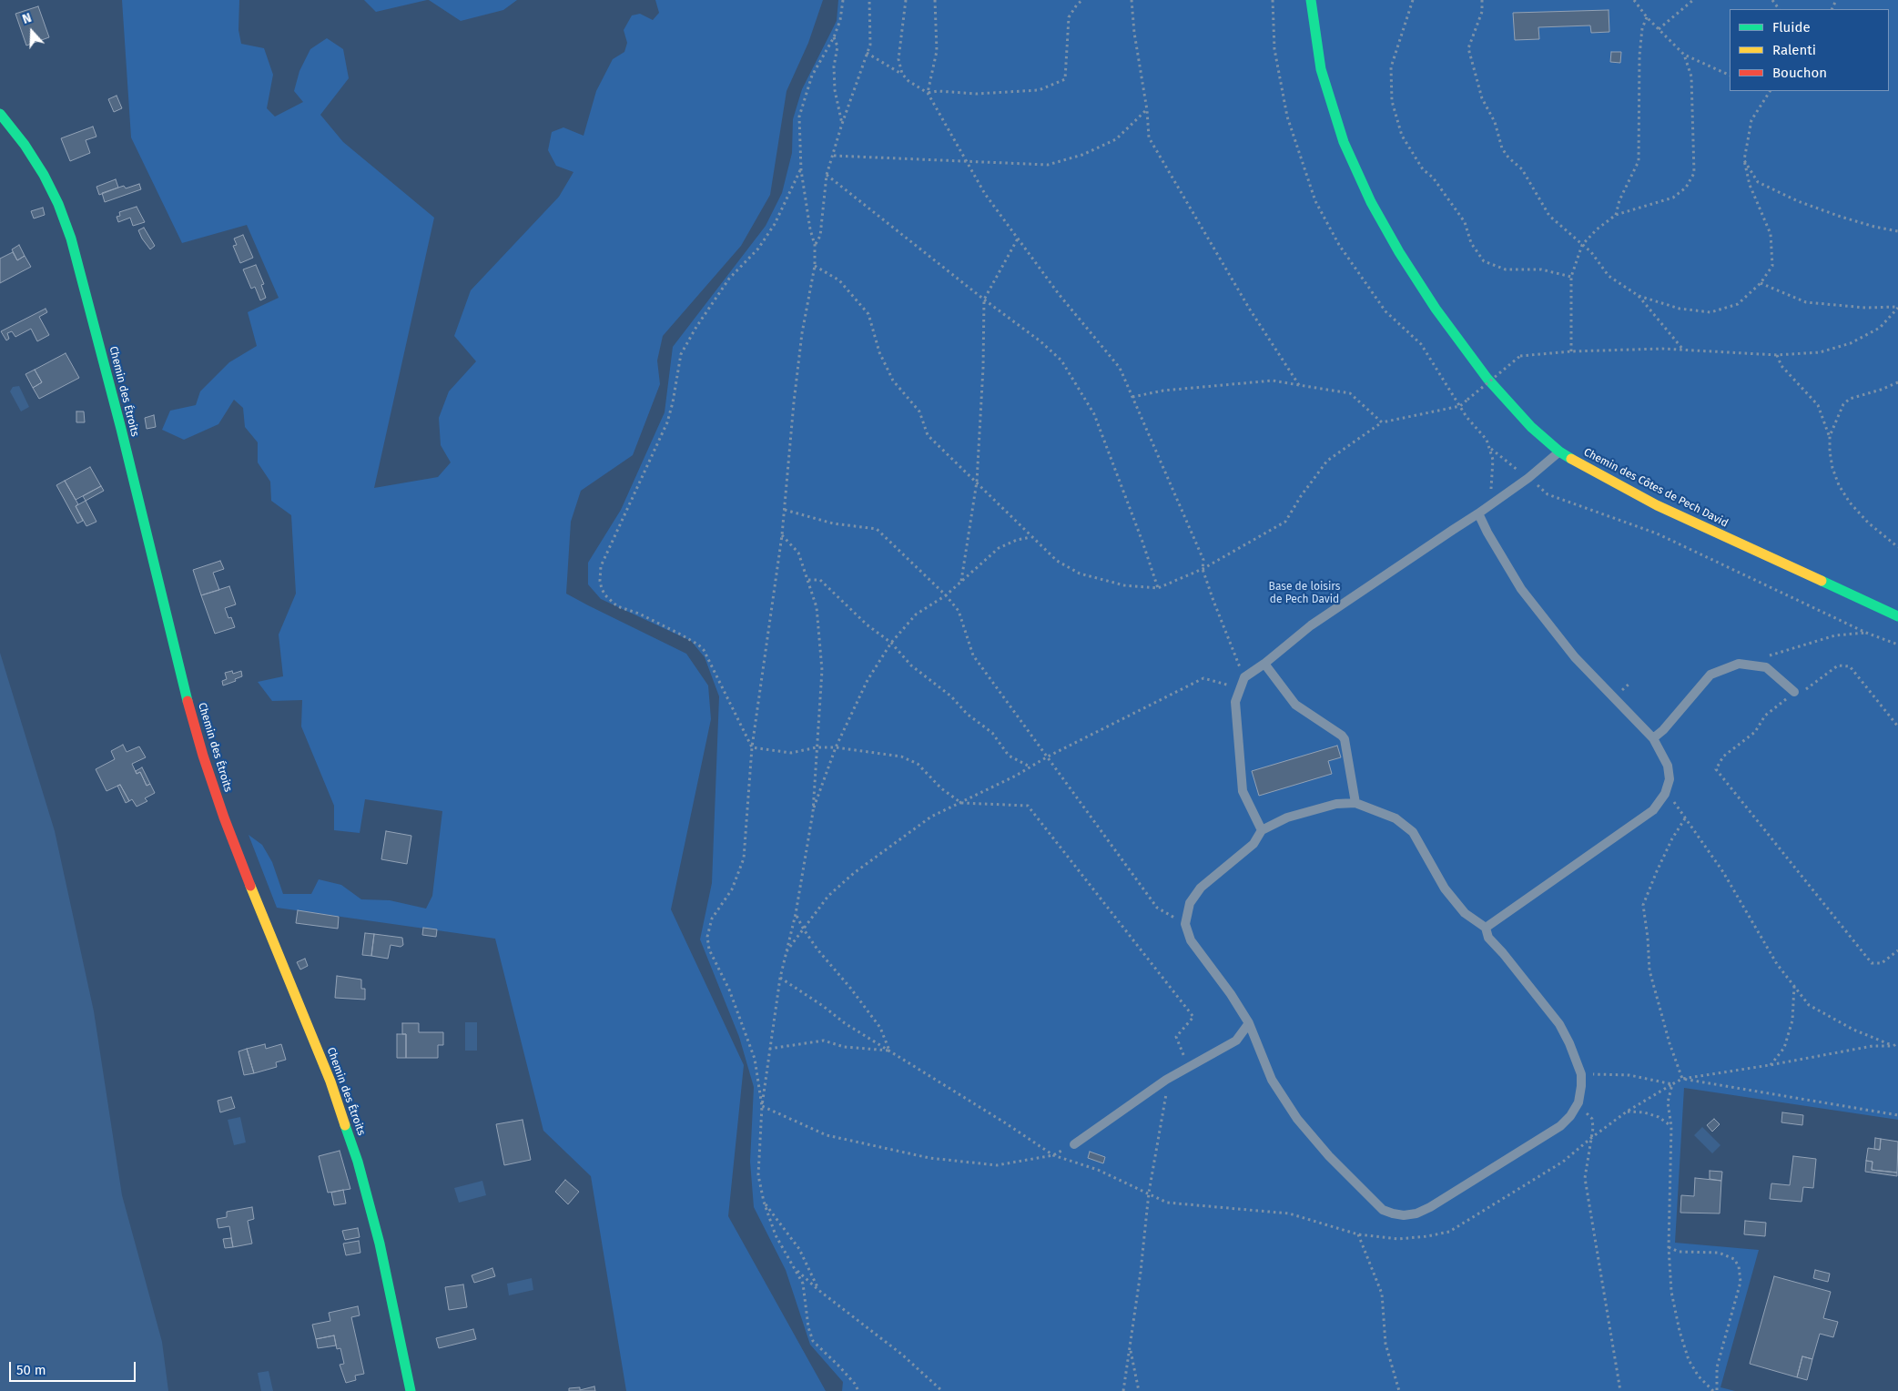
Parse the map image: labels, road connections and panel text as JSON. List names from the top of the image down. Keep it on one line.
{"streets":{"main road":["Chemin des Étroits","Chemin des Côtes de Pech David"]},"parks":["Base de loisirs de Pech David"],"legend":["Fluide","Ralenti","Bouchon"],"scale_bar":"50 m","north":"top"}
